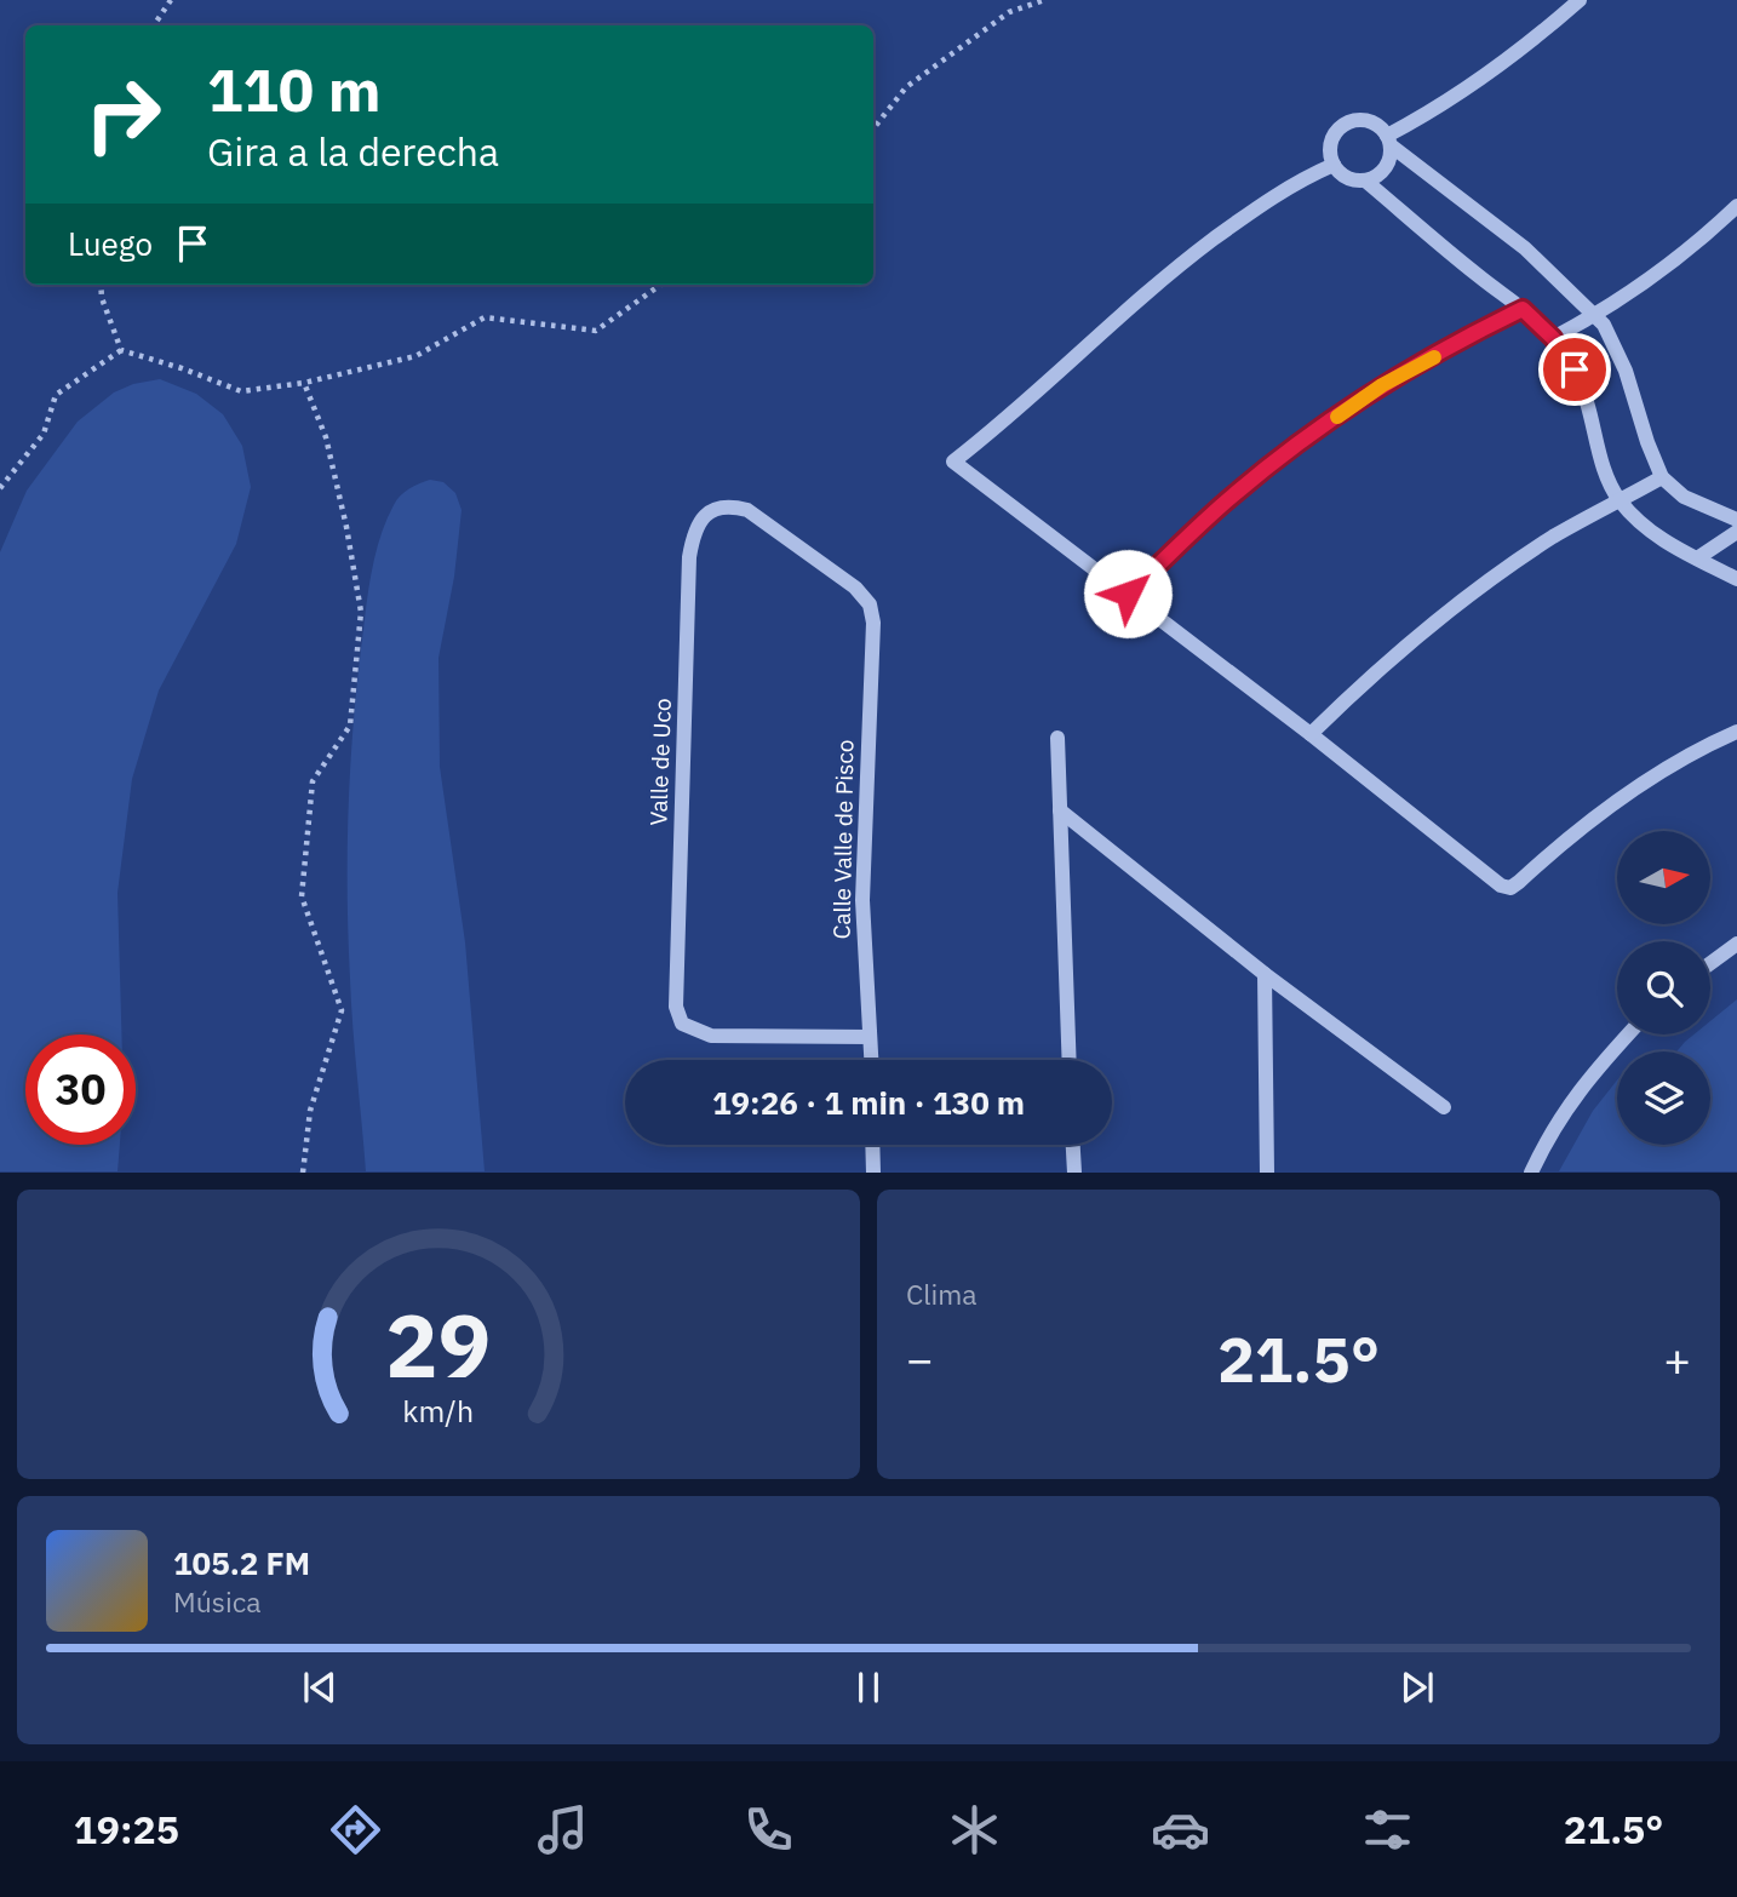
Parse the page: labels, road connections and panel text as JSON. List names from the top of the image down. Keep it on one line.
{"streets":{"street":["Valle de Uco","Calle Valle de Pisco"]},"crossings":[["Valle de Uco","Calle Valle de Pisco"]],"north":"right","page":{"turn":["110 m","Gira a la derecha"],"then":"Luego","limit":"30","trip":"19:26 · 1 min · 130 m","tile":"Clima","heat":["−","21.5°","+"],"song":["105.2 FM","Música"],"tabs":["19:25","21.5°"],"gauge":["29","km/h"]}}
